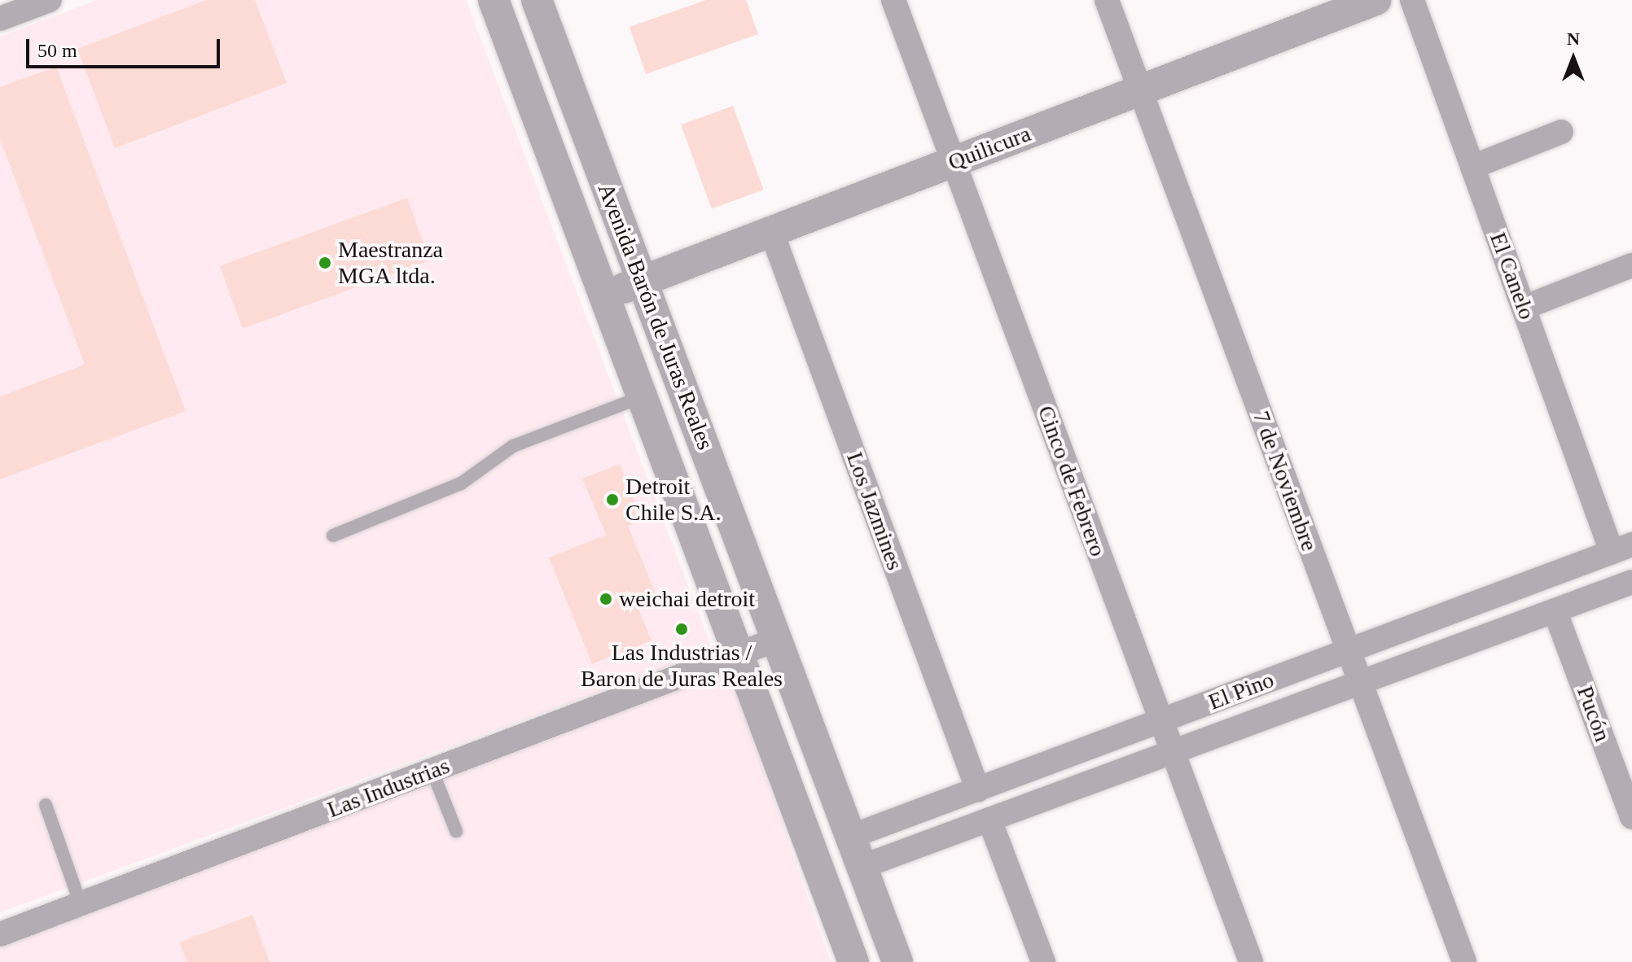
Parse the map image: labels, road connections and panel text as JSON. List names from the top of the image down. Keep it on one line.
{"streets":{"street":["Quilicura","El Canelo","Avenida Barón de Juras Reales","Cinco de Febrero","7 de Noviembre","Los Jazmines","El Pino","Pucón","Las Industrias"]},"crossings":[["Quilicura","Avenida Barón de Juras Reales"],["Quilicura","Cinco de Febrero"],["Quilicura","7 de Noviembre"],["Quilicura","Los Jazmines"],["El Canelo","El Pino"],["Avenida Barón de Juras Reales","El Pino"],["Avenida Barón de Juras Reales","Las Industrias"],["Cinco de Febrero","El Pino"],["7 de Noviembre","El Pino"],["Los Jazmines","El Pino"],["El Pino","Pucón"]],"places":["Maestranza MGA ltda.","Detroit Chile S.A.","weichai detroit","Las Industrias / Baron de Juras Reales"],"scale_bar":"50 m","north":"top"}
